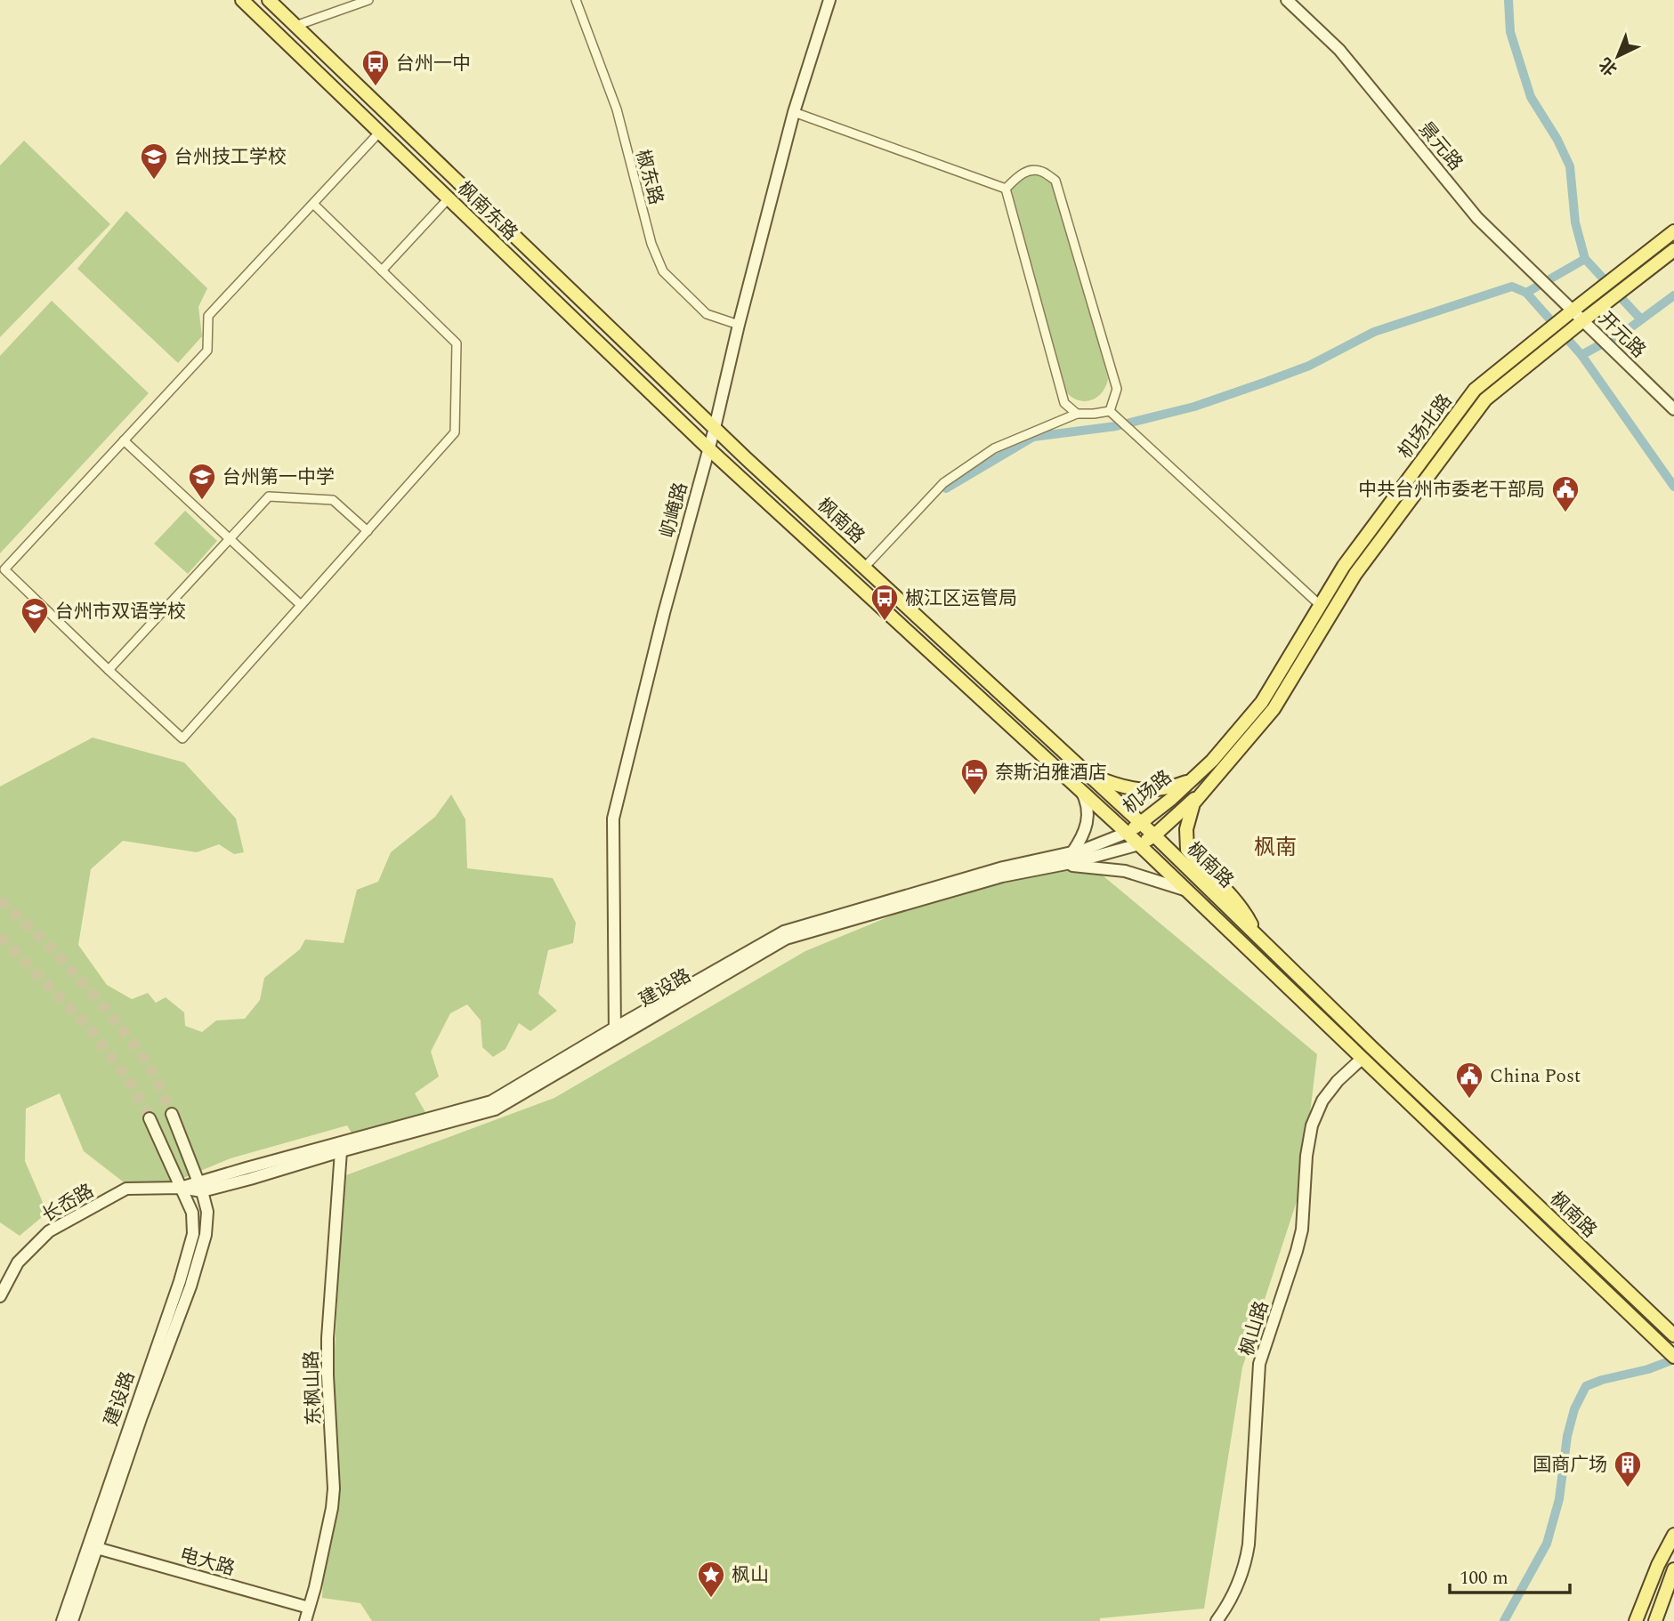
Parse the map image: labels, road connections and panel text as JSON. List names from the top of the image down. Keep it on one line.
{"streets":{"main road":["景元路","枫南东路","开元路","机场北路","屷崦路","枫南路","机场路","建设路","长岙路","枫山路","东枫山路","电大路"],"street":["椒东路"]},"crossings":[["景元路","开元路"],["景元路","机场北路"],["椒东路","屷崦路"],["枫南东路","屷崦路"],["枫南东路","枫南路"],["开元路","机场北路"],["机场北路","机场路"],["屷崦路","枫南路"],["屷崦路","建设路"],["枫南路","机场路"],["枫南路","建设路"],["枫南路","枫山路"],["机场路","建设路"],["建设路","长岙路"],["建设路","东枫山路"],["建设路","电大路"],["东枫山路","电大路"]],"districts":["枫南"],"places":{"bus stop":["台州一中","椒江区运管局"],"school or university":["台州技工学校","台州第一中学","台州市双语学校"],"public building":["中共台州市委老干部局","China Post"],"hotel":["奈斯泊雅酒店"],"building":["国商广场"],"place":["枫山"]},"scale_bar":"100 m","north":"bottom left"}
